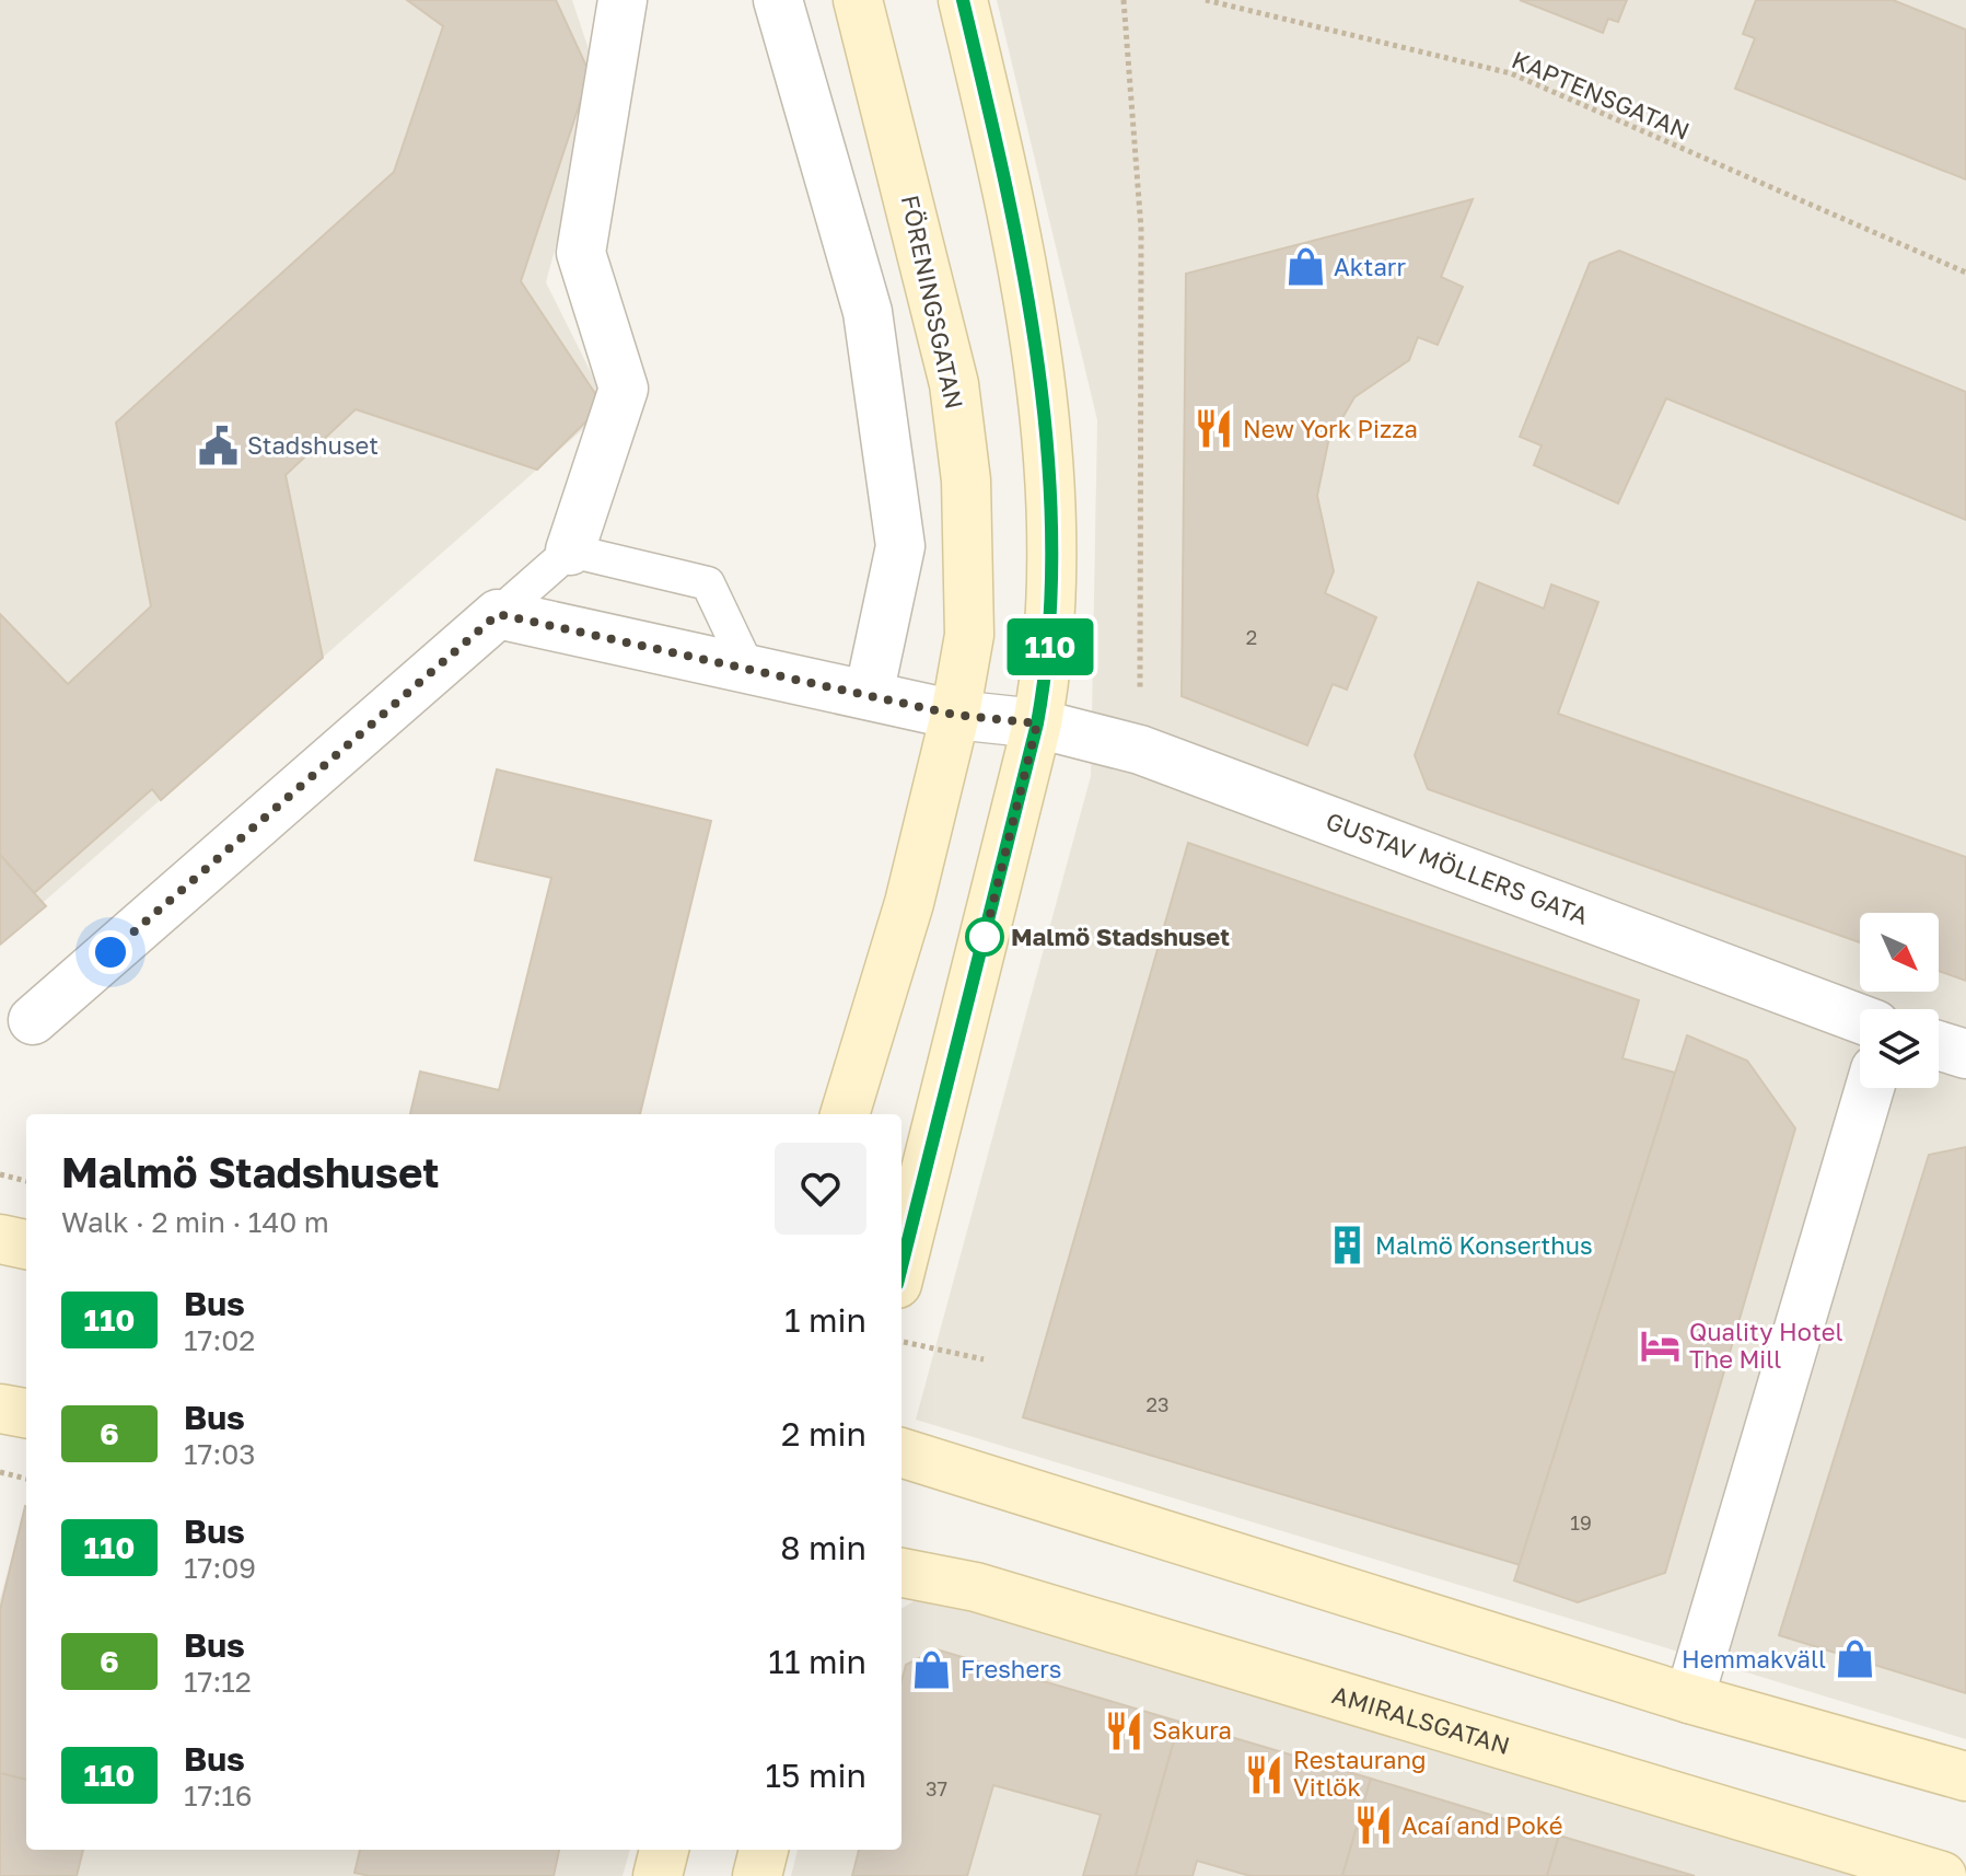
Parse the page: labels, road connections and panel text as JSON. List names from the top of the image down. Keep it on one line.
{"streets":{"street":["FÖRENINGSGATAN","GUSTAV MÖLLERS GATA","AMIRALSGATAN"],"path":["KAPTENSGATAN"]},"crossings":[["FÖRENINGSGATAN","GUSTAV MÖLLERS GATA"]],"places":{"shop":["Aktarr","Hemmakväll","Freshers"],"restaurant":["New York Pizza","Sakura","Restaurang Vitlök","Acaí and Poké"],"public building":["Stadshuset"],"other":["Malmö Stadshuset"],"building":["Malmö Konserthus"],"hotel":["Quality Hotel The Mill"]},"lines":["bus line 110"],"house_numbers":["2","23","19","37"],"north":"bottom right","page":{"on_map":"110","heading":["Malmö Stadshuset","Walk · 2 min · 140 m"],"list":[{"mark":"110","name":"Bus","note":"17:02","value":"1 min"},{"mark":"6","name":"Bus","note":"17:03","value":"2 min"},{"mark":"110","name":"Bus","note":"17:09","value":"8 min"},{"mark":"6","name":"Bus","note":"17:12","value":"11 min"},{"mark":"110","name":"Bus","note":"17:16","value":"15 min"}]}}
